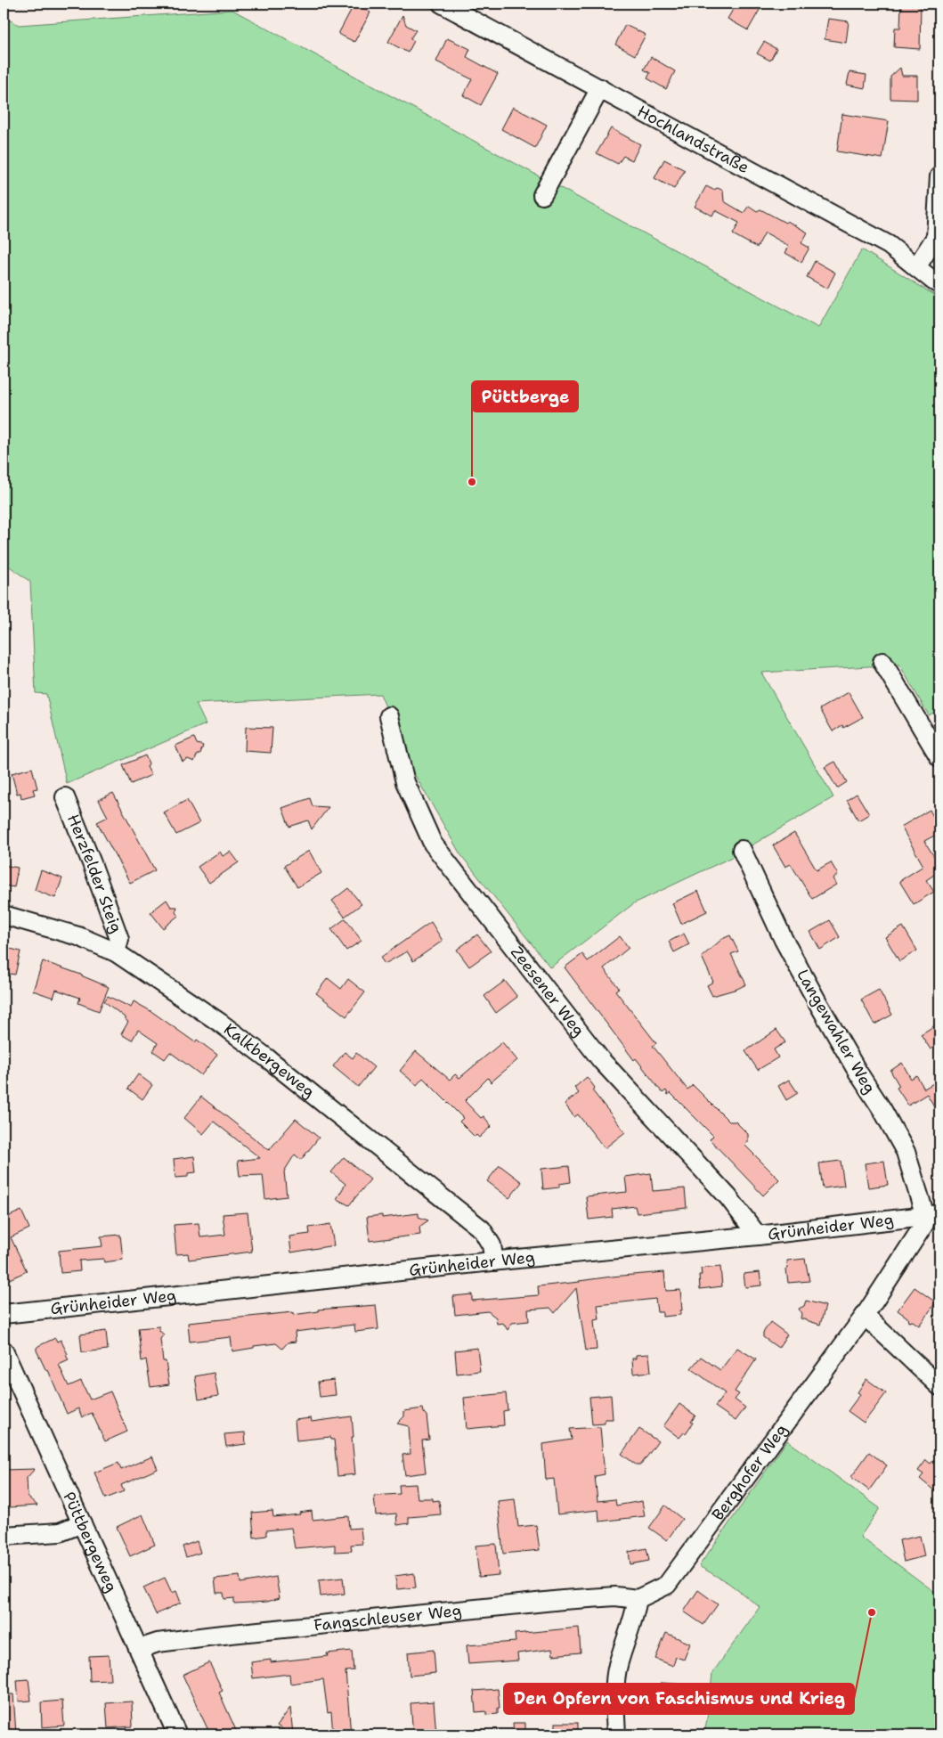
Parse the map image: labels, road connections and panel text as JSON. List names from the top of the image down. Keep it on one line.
{"streets":{"street":["Hochlandstraße","Herzfelder Steig","Zeesener Weg","Langewahler Weg","Kalkbergeweg","Grünheider Weg","Berghofer Weg","Püttbergeweg","Fangschleuser Weg"]},"crossings":[["Herzfelder Steig","Kalkbergeweg"],["Zeesener Weg","Grünheider Weg"],["Langewahler Weg","Grünheider Weg"],["Langewahler Weg","Berghofer Weg"],["Kalkbergeweg","Grünheider Weg"],["Grünheider Weg","Berghofer Weg"],["Berghofer Weg","Fangschleuser Weg"],["Püttbergeweg","Fangschleuser Weg"]],"places":["Püttberge","Den Opfern von Faschismus und Krieg"]}
